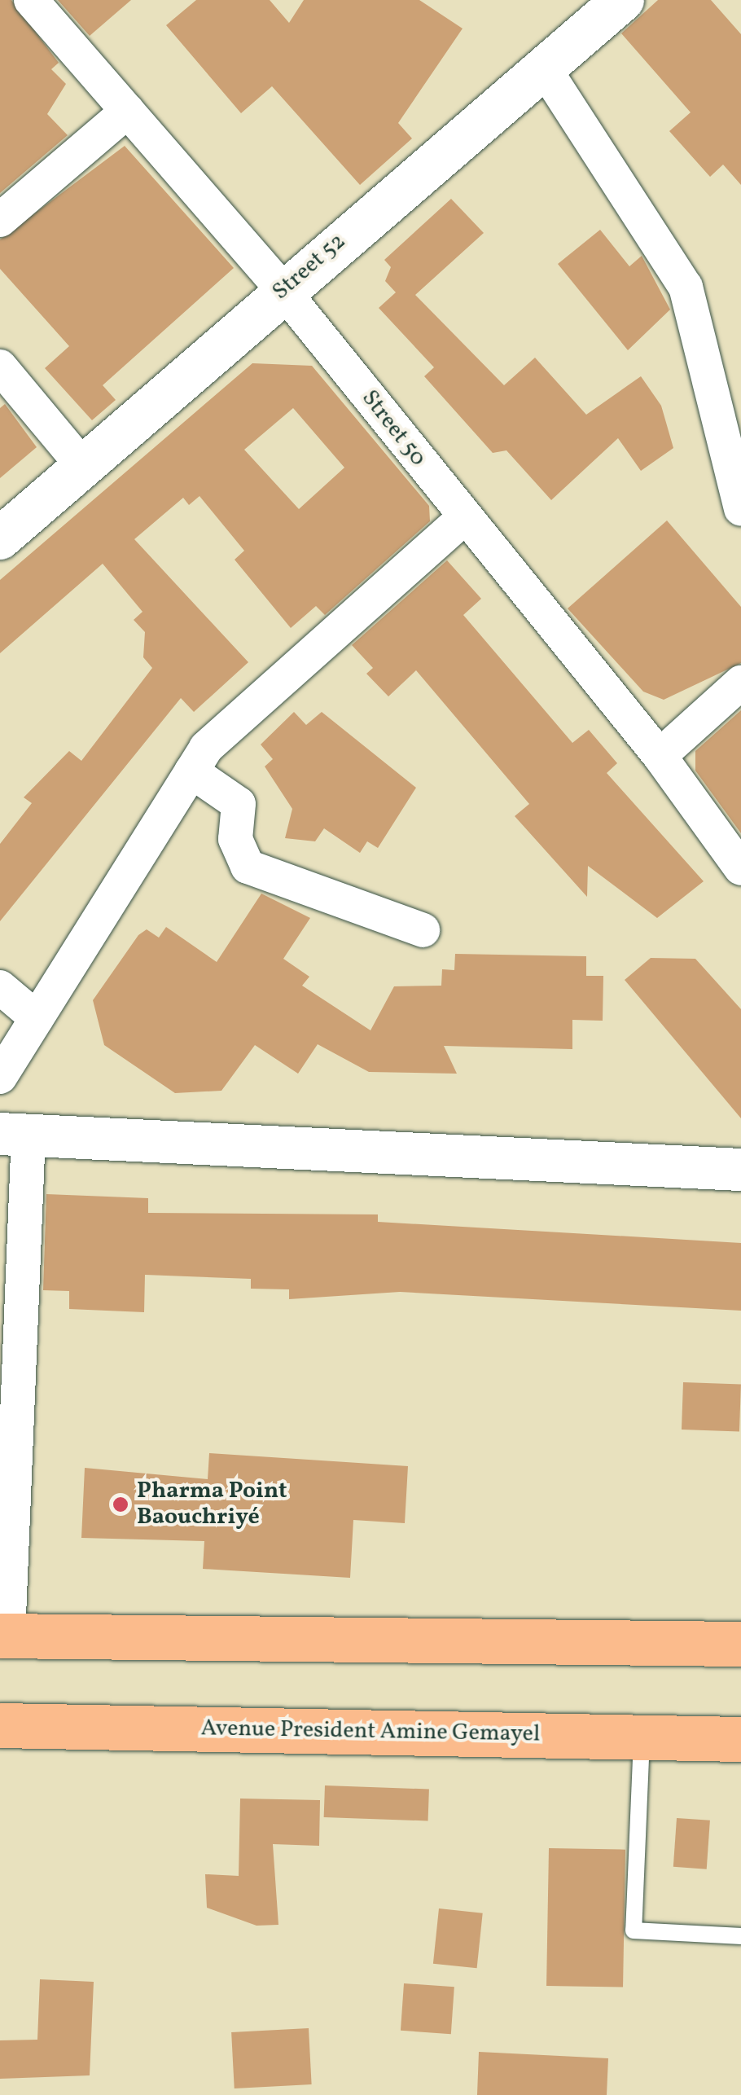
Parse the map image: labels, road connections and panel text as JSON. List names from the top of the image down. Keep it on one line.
{"streets":{"highway":["Avenue President Amine Gemayel"],"street":["Street 52","Street 50"]},"crossings":[["Street 52","Street 50"]],"places":["Pharma Point Baouchriyé"]}
